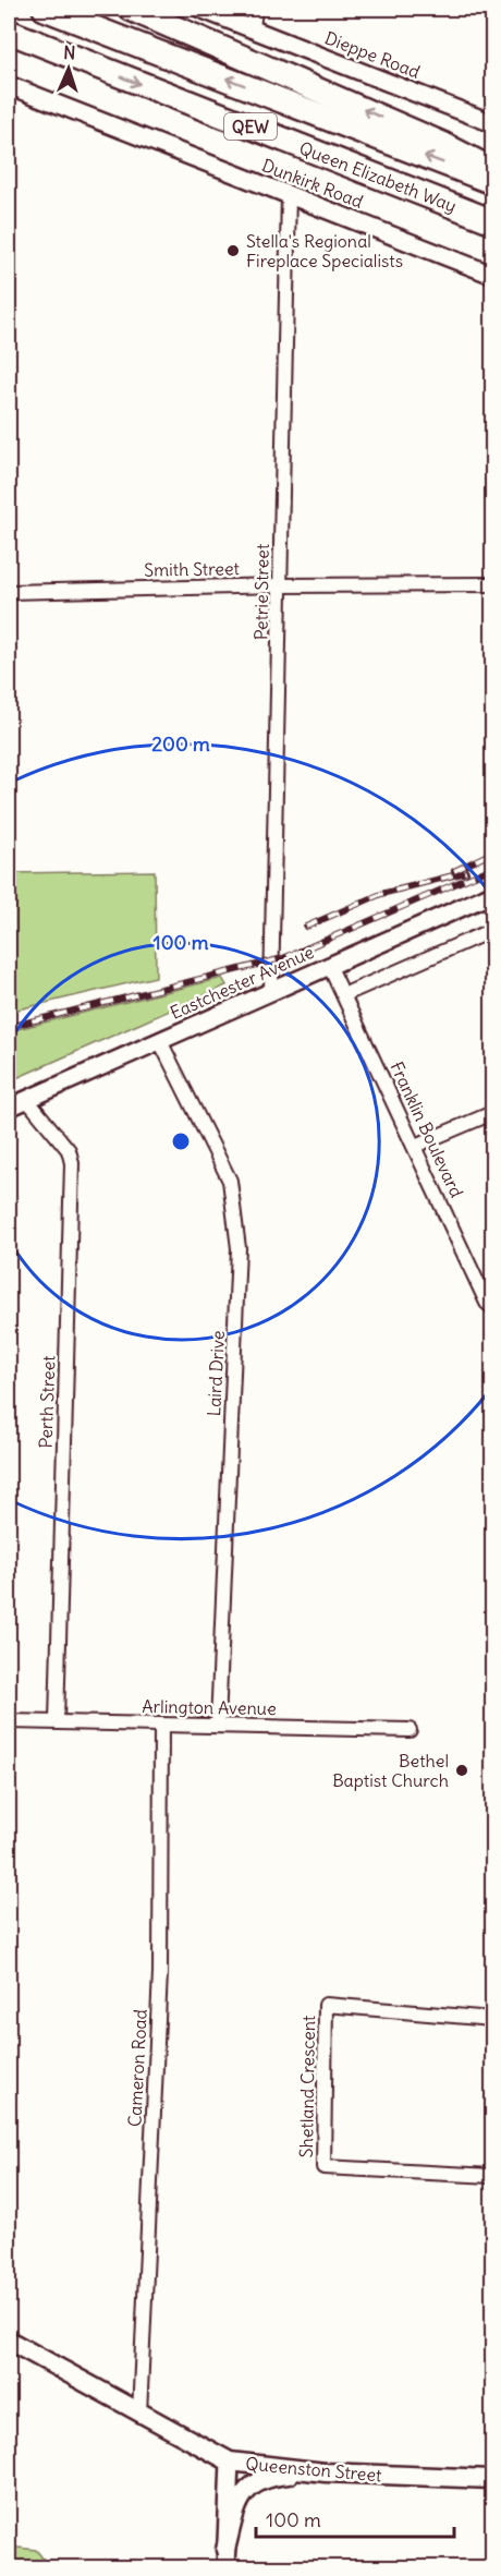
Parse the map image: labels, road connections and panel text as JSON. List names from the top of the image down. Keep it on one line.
{"streets":{"highway":["QEW","Queen Elizabeth Way"],"main road":["Queenston Street"],"street":["Dieppe Road","Dunkirk Road","Smith Street","Petrie Street","Eastchester Avenue","Franklin Boulevard","Laird Drive","Perth Street","Arlington Avenue","Cameron Road","Shetland Crescent"]},"crossings":[["Dunkirk Road","Petrie Street"],["Smith Street","Petrie Street"],["Petrie Street","Eastchester Avenue"],["Eastchester Avenue","Franklin Boulevard"],["Eastchester Avenue","Laird Drive"],["Eastchester Avenue","Perth Street"],["Laird Drive","Arlington Avenue"],["Perth Street","Arlington Avenue"],["Arlington Avenue","Cameron Road"],["Cameron Road","Queenston Street"]],"places":["Stella's Regional Fireplace Specialists","Bethel Baptist Church"],"scale_bar":"100 m","north":"top","rings":["200 m","100 m"]}
